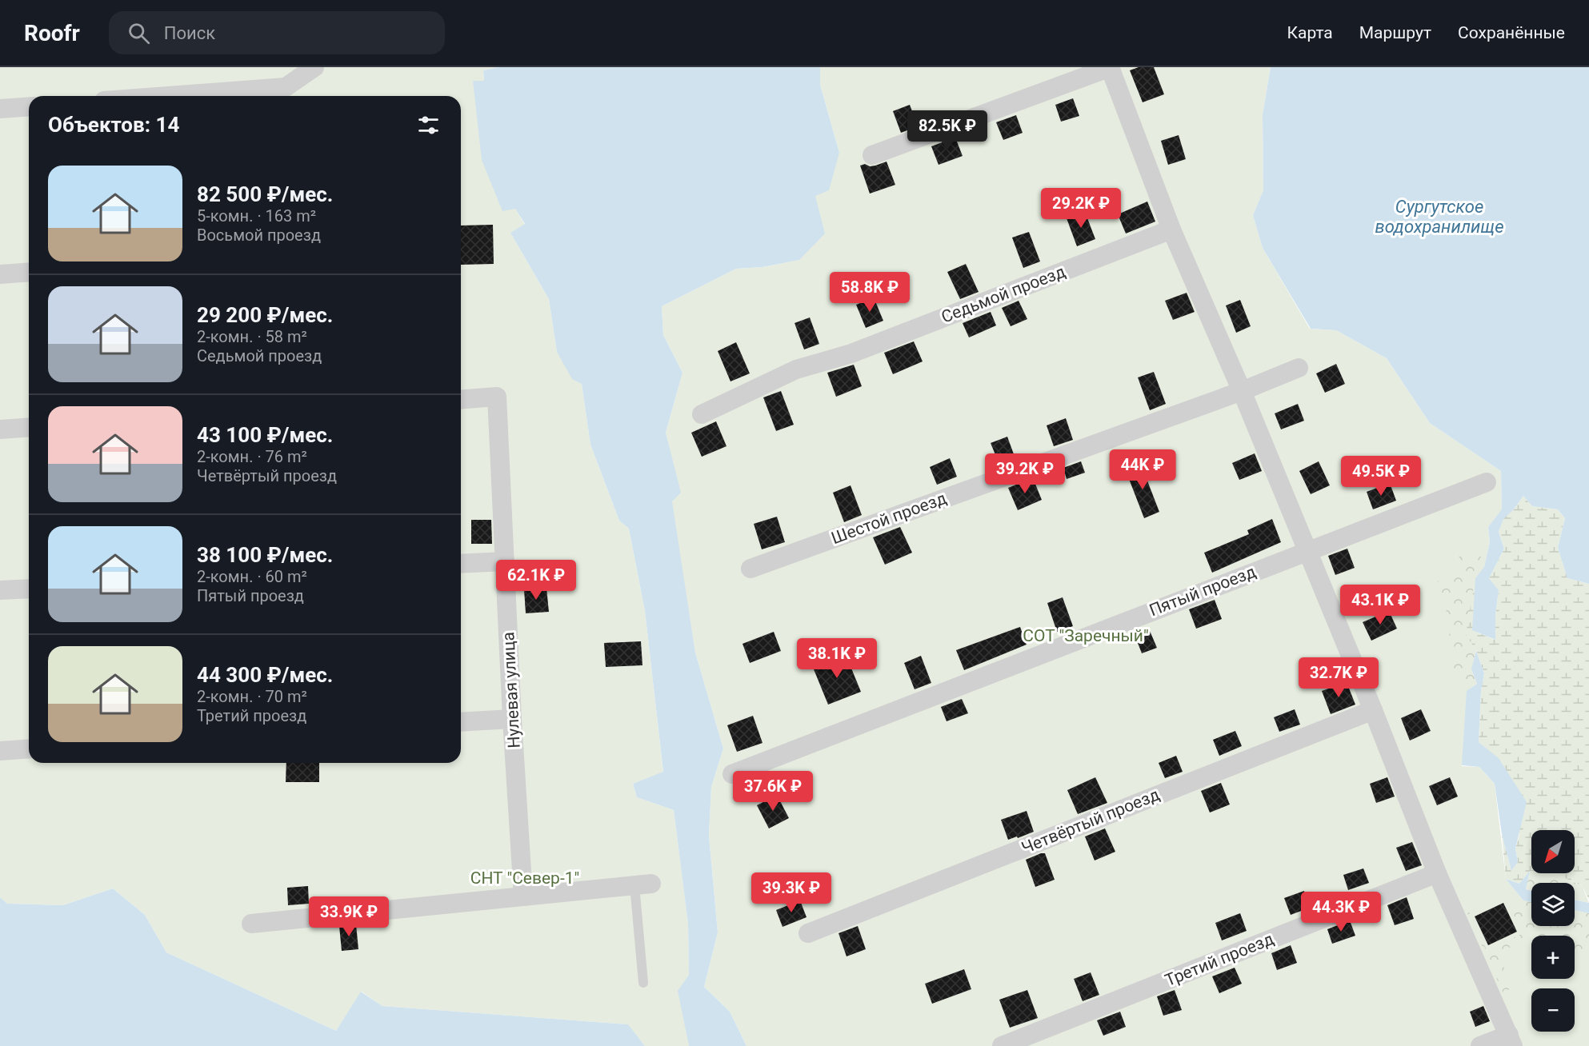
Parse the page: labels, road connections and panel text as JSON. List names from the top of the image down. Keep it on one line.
{"streets":{"street":["Седьмой проезд","Шестой проезд","Пятый проезд","Нулевая улица","Четвёртый проезд","Третий проезд"]},"water":["Сургутское водохранилище"],"parks":["СОТ \"Заречный\"","СНТ \"Север-1\""],"north":"bottom left","page":{"header":"Roofr","search":"Поиск","nav":["Карта","Маршрут","Сохранённые"],"heading":"Объектов: 14","price":["82.5K ₽","29.2K ₽","58.8K ₽","44K ₽","39.2K ₽","49.5K ₽","62.1K ₽","43.1K ₽","38.1K ₽","32.7K ₽","37.6K ₽","39.3K ₽","44.3K ₽","33.9K ₽"],"list":[{"name":"82 500 ₽/мес.","note":"5-комн. · 163 m² · Восьмой проезд"},{"name":"29 200 ₽/мес.","note":"2-комн. · 58 m² · Седьмой проезд"},{"name":"43 100 ₽/мес.","note":"2-комн. · 76 m² · Четвёртый проезд"},{"name":"38 100 ₽/мес.","note":"2-комн. · 60 m² · Пятый проезд"},{"name":"44 300 ₽/мес.","note":"2-комн. · 70 m² · Третий проезд"}],"map_buttons":["+","−"]}}
